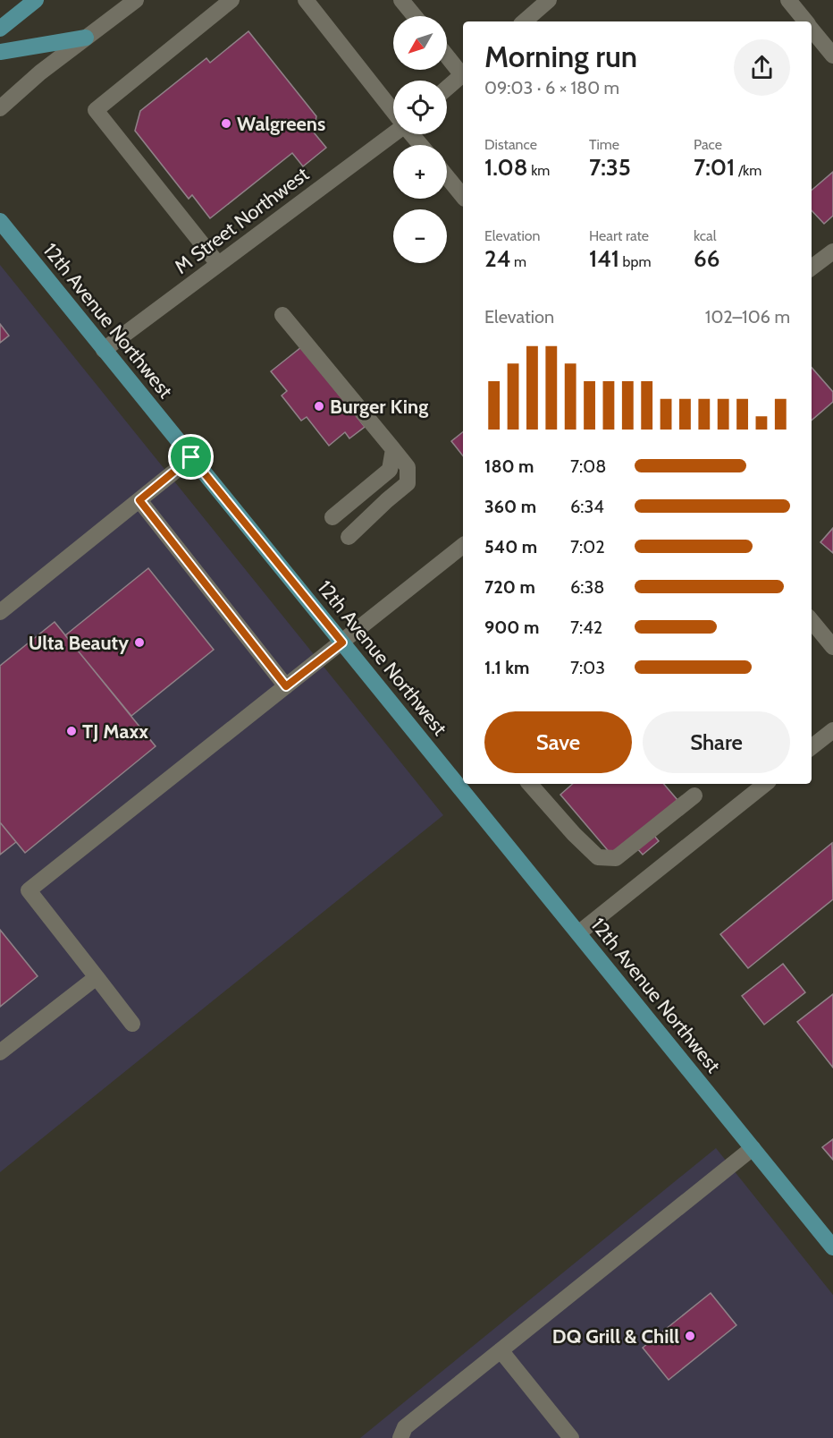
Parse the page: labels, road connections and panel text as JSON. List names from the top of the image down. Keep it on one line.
{"streets":{"main road":["12th Avenue Northwest"],"street":["M Street Northwest"]},"crossings":[["M Street Northwest","12th Avenue Northwest"]],"places":["Walgreens","Burger King","Ulta Beauty","TJ Maxx","DQ Grill & Chill"],"north":"bottom left","page":{"map_buttons":["+","−"],"heading":["Morning run","09:03 · 6 × 180 m"],"stats":[["Distance","1.08 km"],["Time","7:35"],["Pace","7:01 /km"],["Elevation","24 m"],["Heart rate","141 bpm"],["kcal","66"]],"chart":["Elevation","102–106 m"],"list":[{"name":"180 m","note":"7:08"},{"name":"360 m","note":"6:34"},{"name":"540 m","note":"7:02"},{"name":"720 m","note":"6:38"},{"name":"900 m","note":"7:42"},{"name":"1.1 km","note":"7:03"}],"buttons":["Save","Share"]}}
